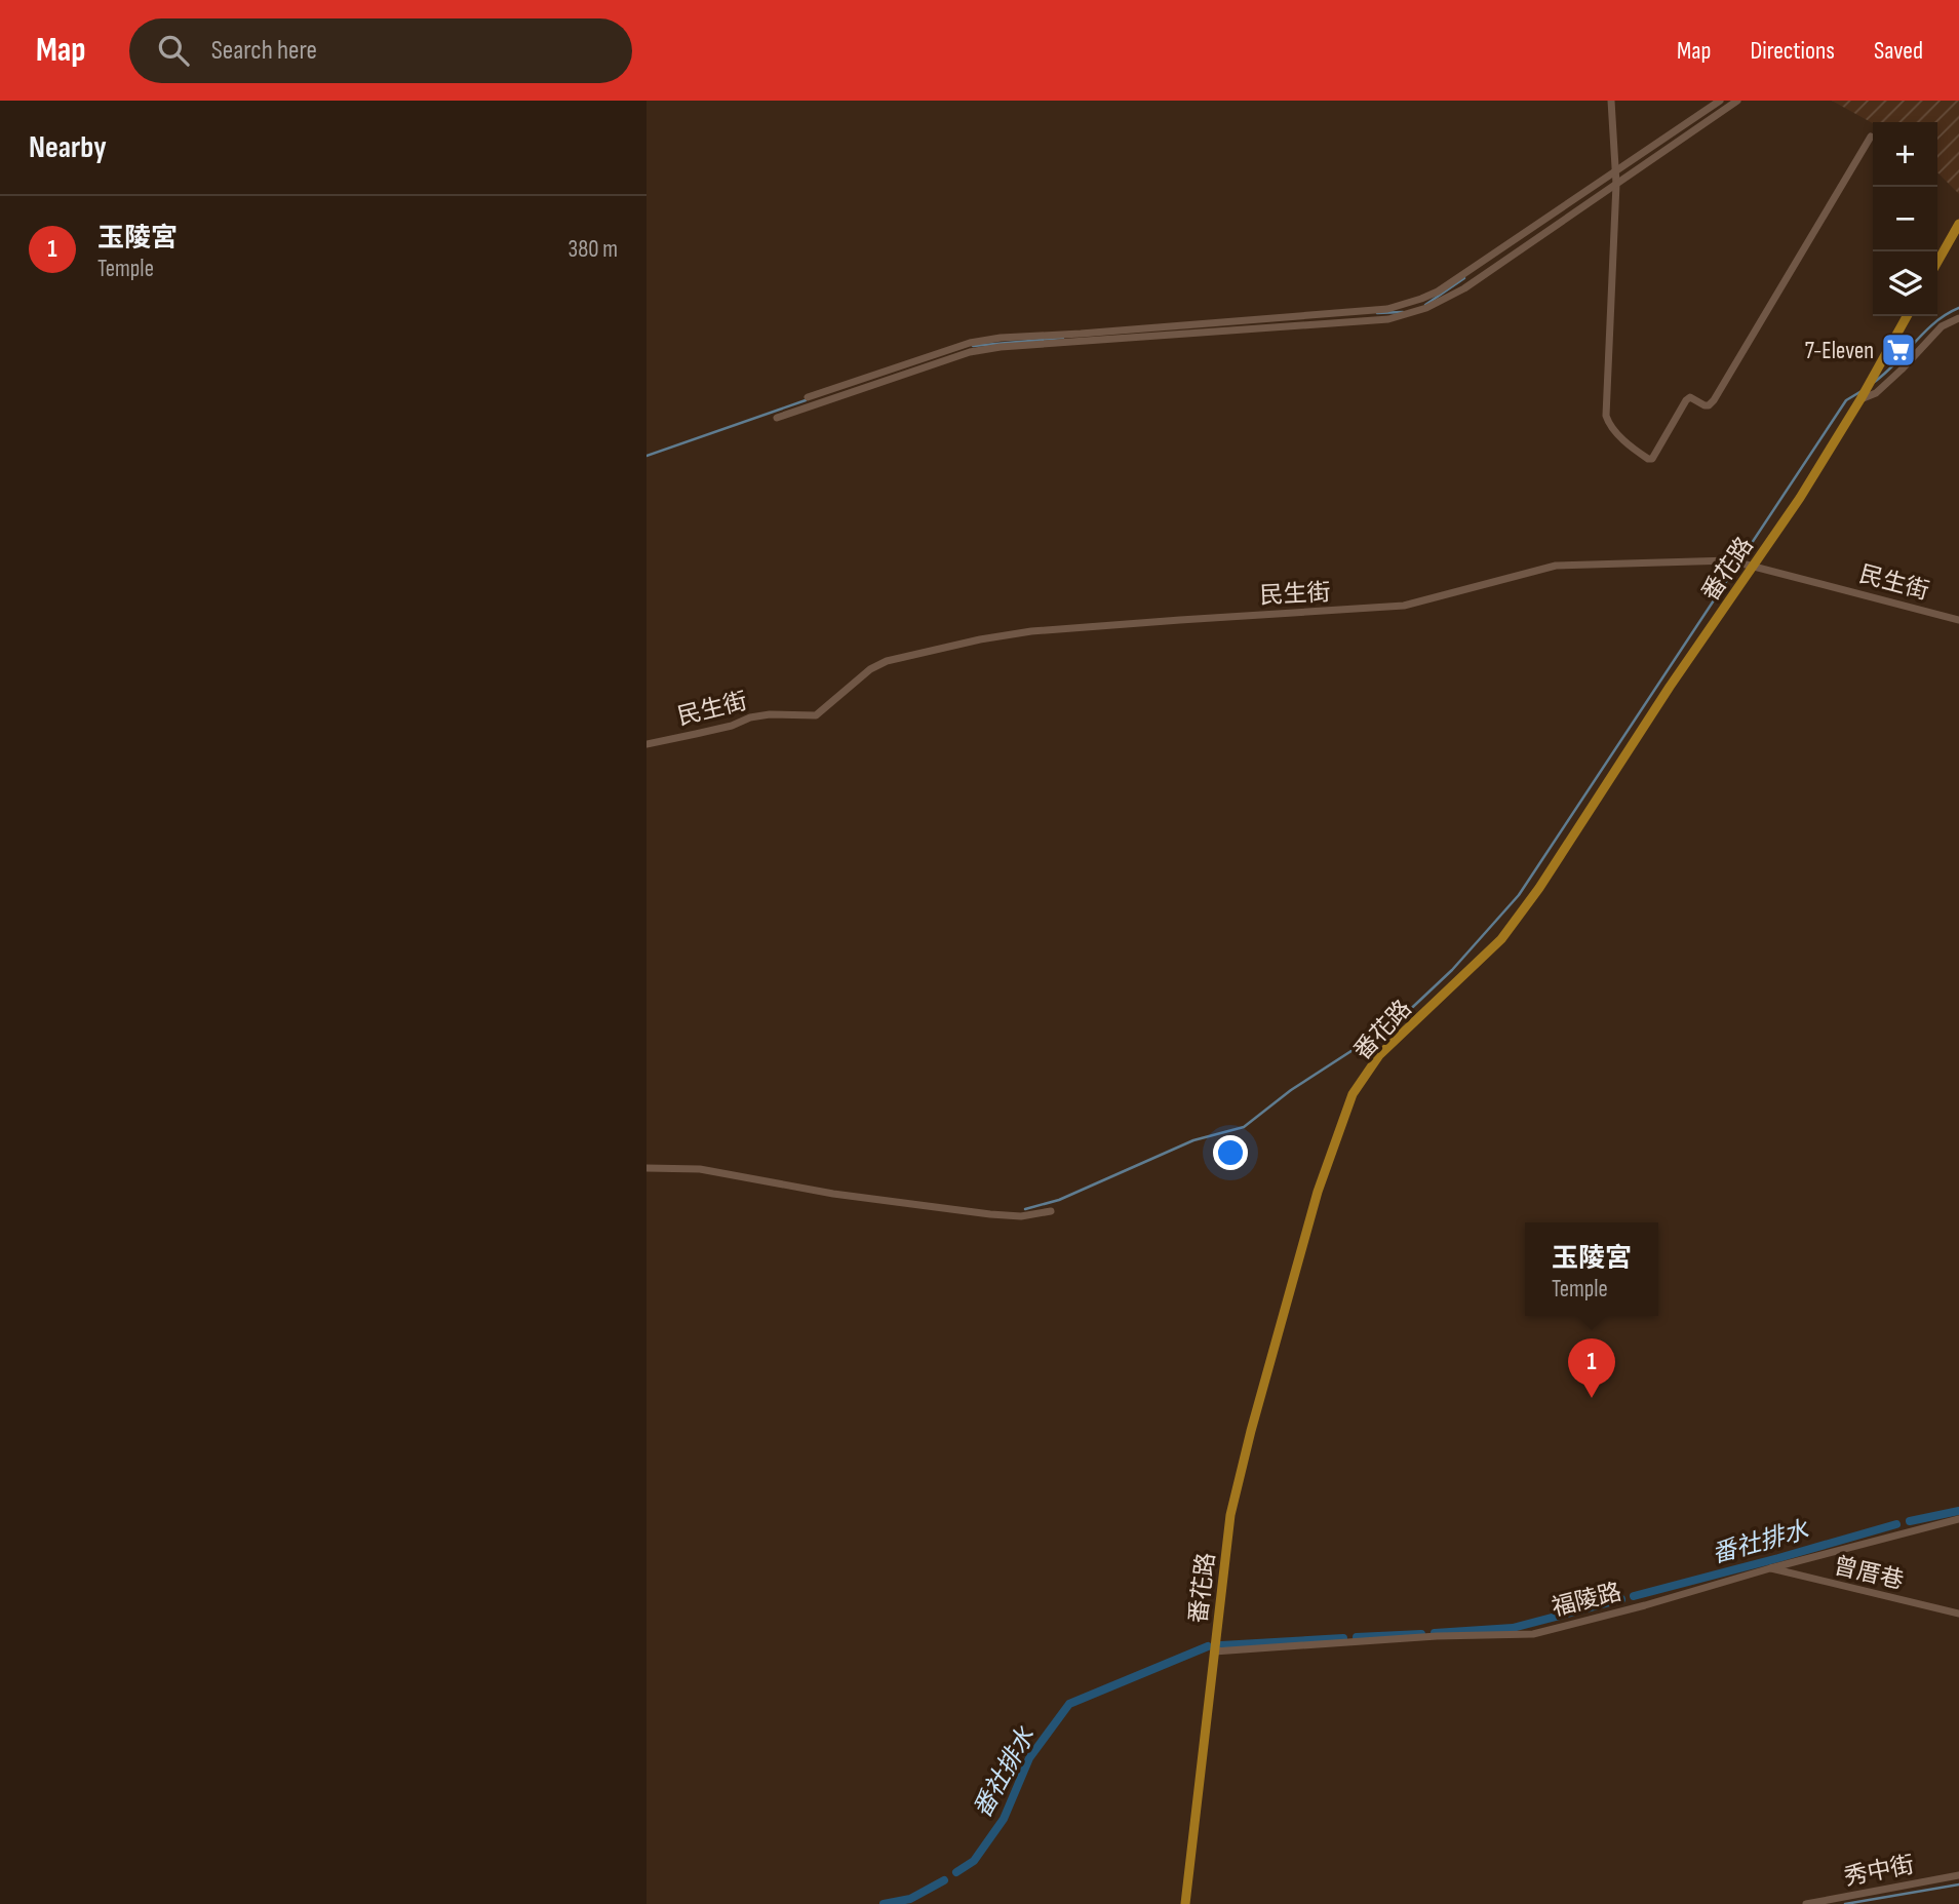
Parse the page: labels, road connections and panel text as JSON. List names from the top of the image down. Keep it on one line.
{"streets":{"main road":["番花路"],"street":["民生街","曾厝巷","福陵路","秀中街"]},"crossings":[["番花路","民生街"],["番花路","福陵路"],["曾厝巷","福陵路"]],"water":["番社排水"],"places":{"supermarket":["7-Eleven"]},"page":{"header":"Map","search":"Search here","nav":["Map","Directions","Saved"],"heading":"Nearby","map_buttons":["+","−"],"list":[{"mark":"1","name":"玉陵宮","note":"Temple","value":"380 m"}],"popup":["玉陵宮","Temple"],"pins":"1"}}
